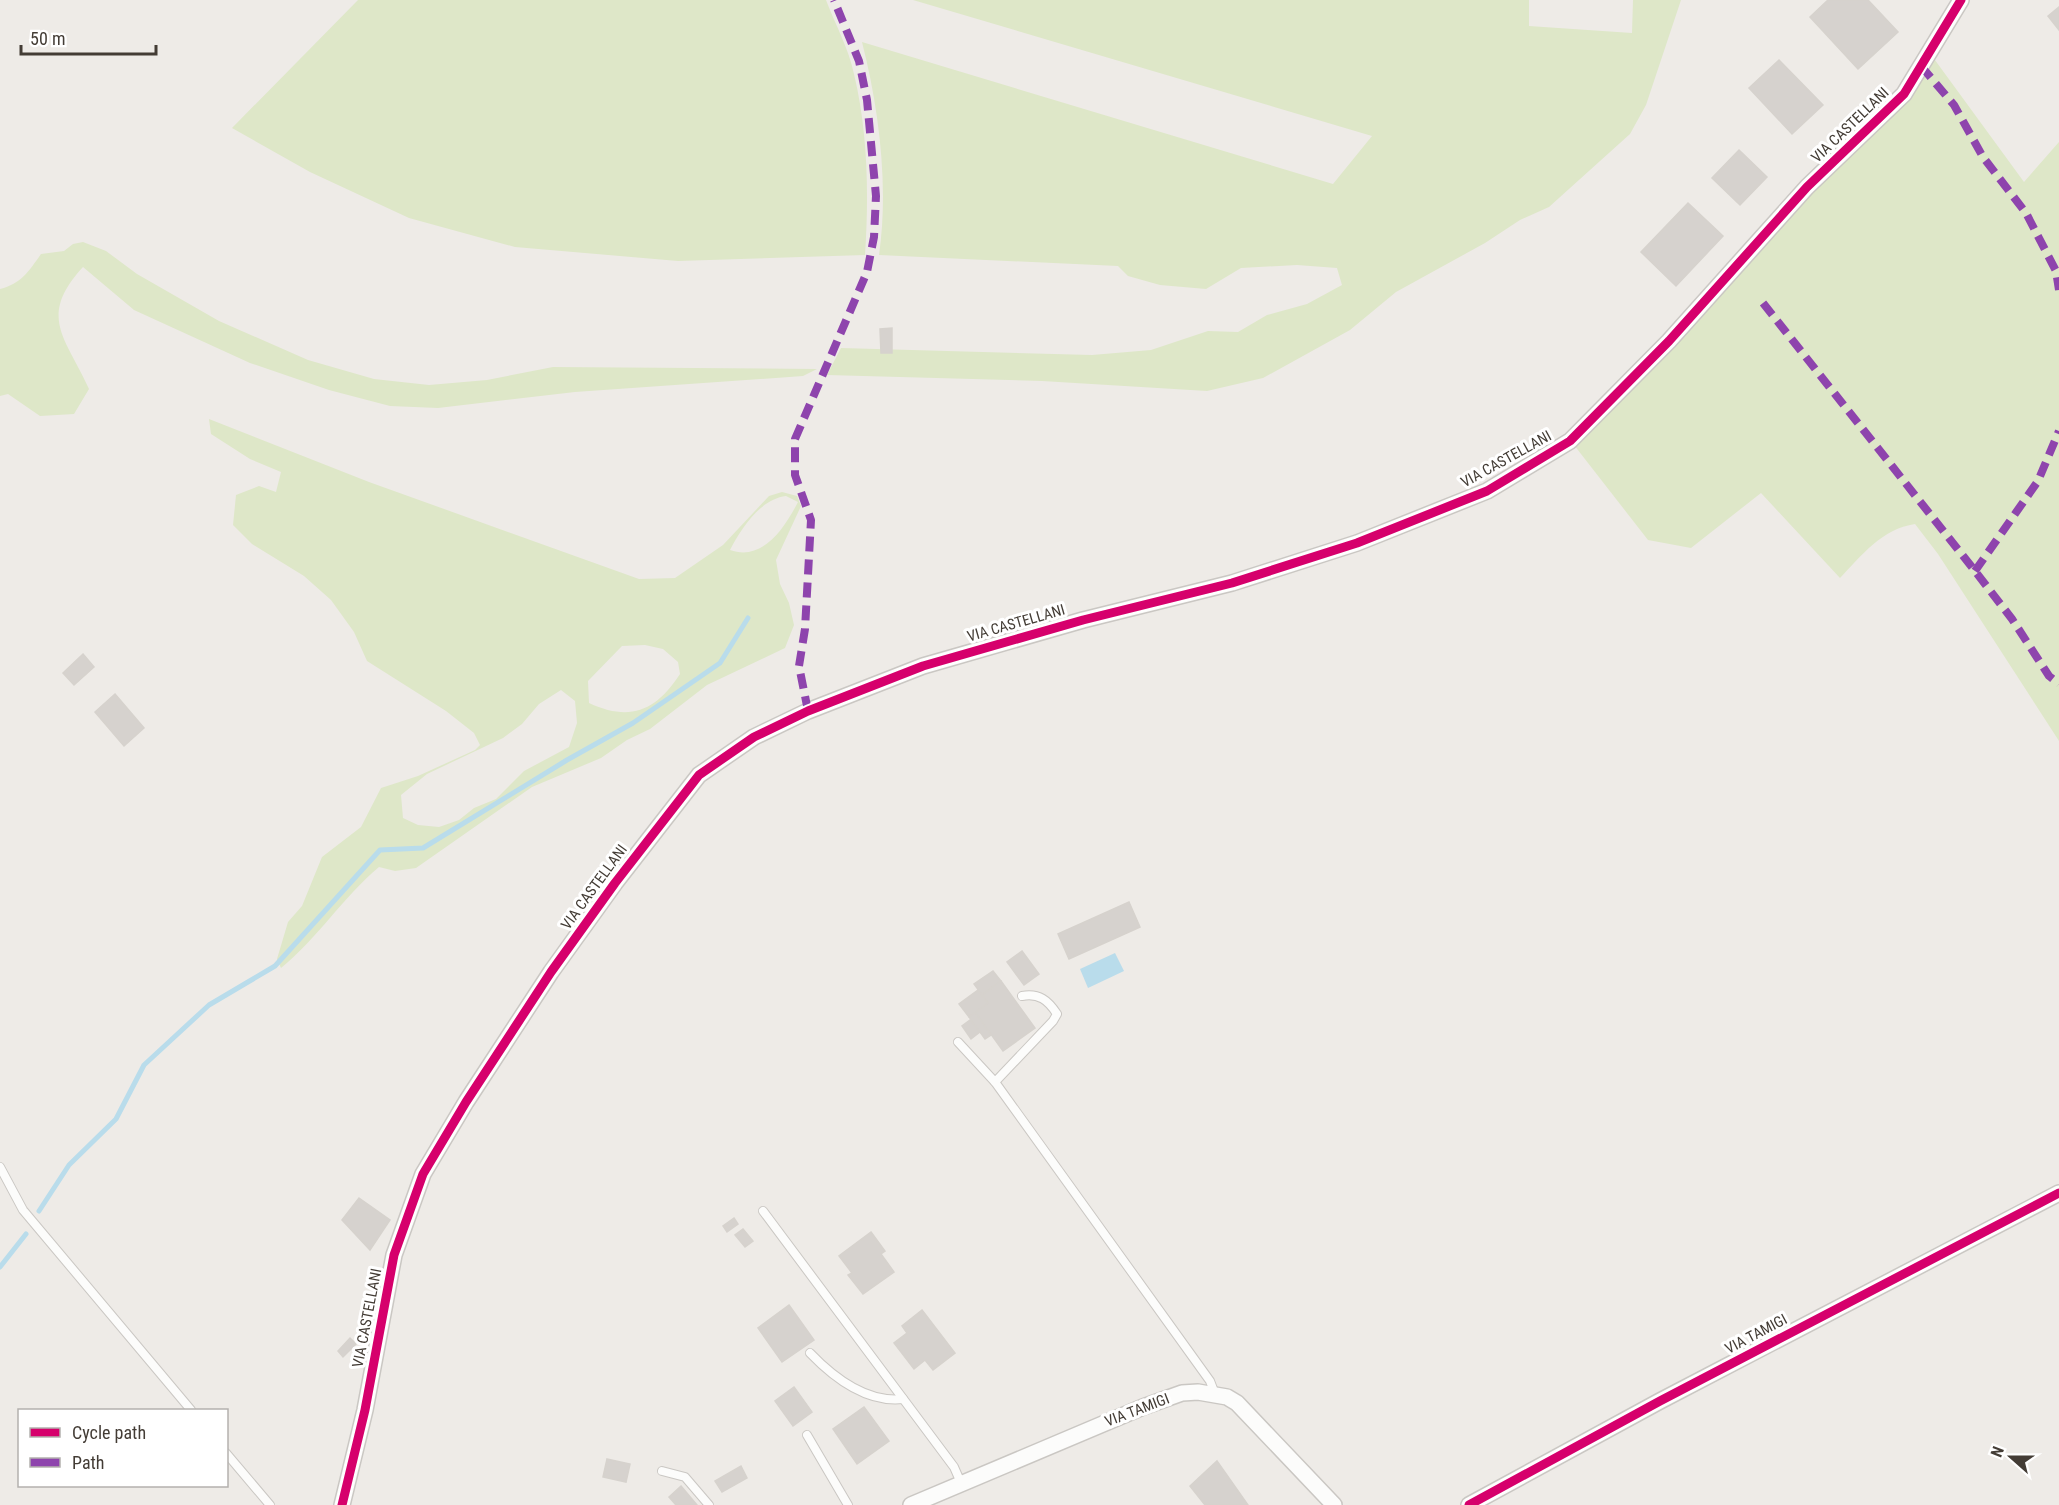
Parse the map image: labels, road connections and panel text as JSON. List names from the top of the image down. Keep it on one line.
{"streets":{"street":["VIA CASTELLANI","VIA TAMIGI"]},"legend":["Cycle path","Path"],"scale_bar":"50 m","north":"left"}
